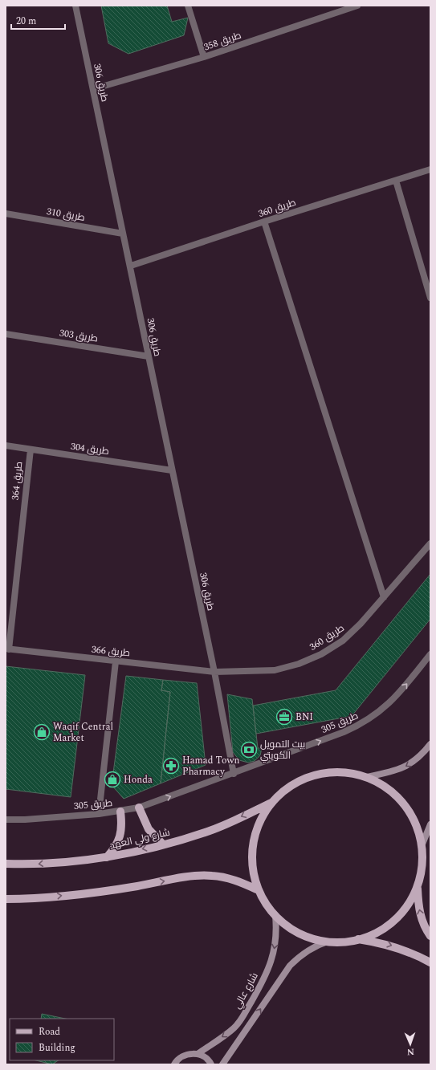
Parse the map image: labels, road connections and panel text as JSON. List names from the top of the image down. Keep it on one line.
{"streets":{"main road":["شارع ولي العهد"],"street":["طريق 358","طريق 306","طريق 360","طريق 310","طريق 303","طريق 304","طريق 364","طريق 366","طريق 305","شارع عالي"]},"crossings":[["طريق 358","طريق 306"],["طريق 306","طريق 360"],["طريق 306","طريق 310"],["طريق 306","طريق 303"],["طريق 306","طريق 304"],["طريق 306","طريق 366"],["طريق 360","طريق 366"],["طريق 304","طريق 364"],["طريق 364","طريق 366"]],"one_way":["طريق 305"],"places":{"office":["BNI"],"shop":["Waqif Central Market","Honda"],"bank":["بيت التمويل الكويتي"],"pharmacy":["Hamad Town Pharmacy"]},"legend":["Road","Building"],"scale_bar":"20 m","north":"bottom"}
